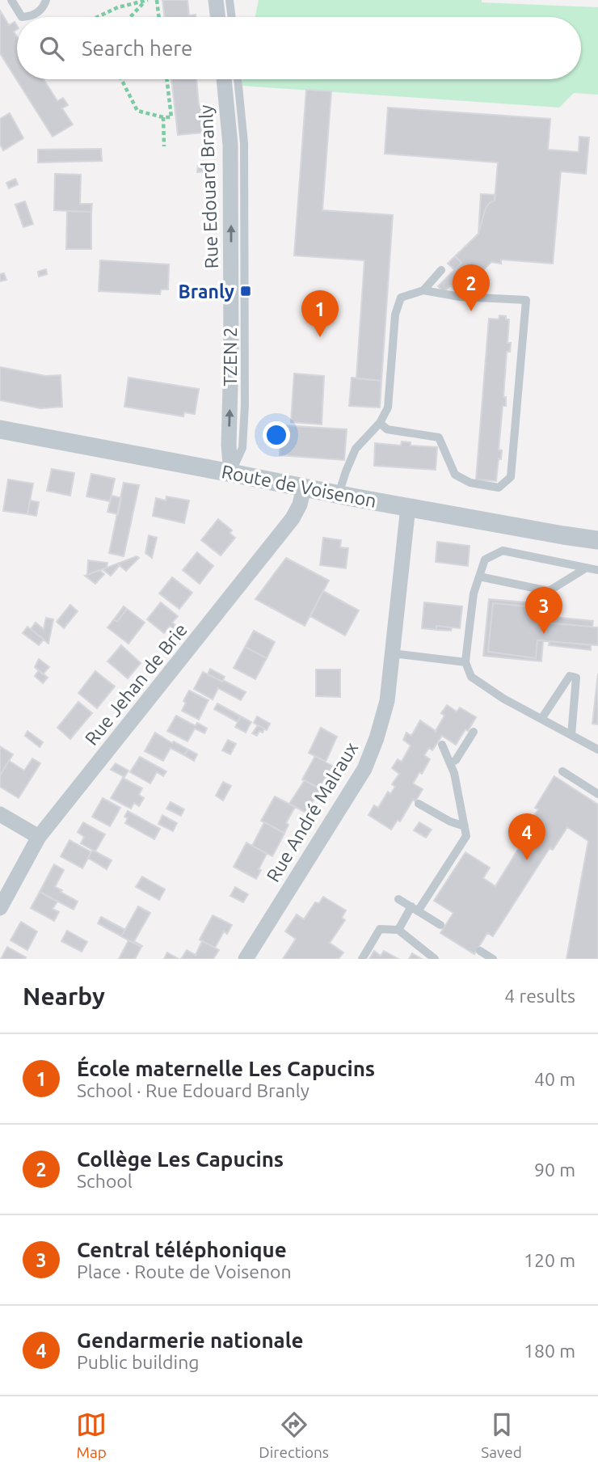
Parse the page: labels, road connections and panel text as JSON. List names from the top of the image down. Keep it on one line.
{"streets":{"street":["Rue Edouard Branly","Route de Voisenon","Rue Jehan de Brie","Rue André Malraux"],"lane":["TZEN 2"]},"crossings":[["Rue Edouard Branly","TZEN 2"],["Rue Edouard Branly","Route de Voisenon"],["TZEN 2","Route de Voisenon"],["Route de Voisenon","Rue Jehan de Brie"],["Route de Voisenon","Rue André Malraux"]],"one_way":["Rue Edouard Branly"],"places":{"transit":["Branly"]},"page":{"search":"Search here","pins":["2","1","3","4"],"heading":["Nearby","4 results"],"list":[{"mark":"1","name":"École maternelle Les Capucins","note":"School · Rue Edouard Branly","value":"40 m"},{"mark":"2","name":"Collège Les Capucins","note":"School","value":"90 m"},{"mark":"3","name":"Central téléphonique","note":"Place · Route de Voisenon","value":"120 m"},{"mark":"4","name":"Gendarmerie nationale","note":"Public building","value":"180 m"}],"nav":["Map","Directions","Saved"]}}
